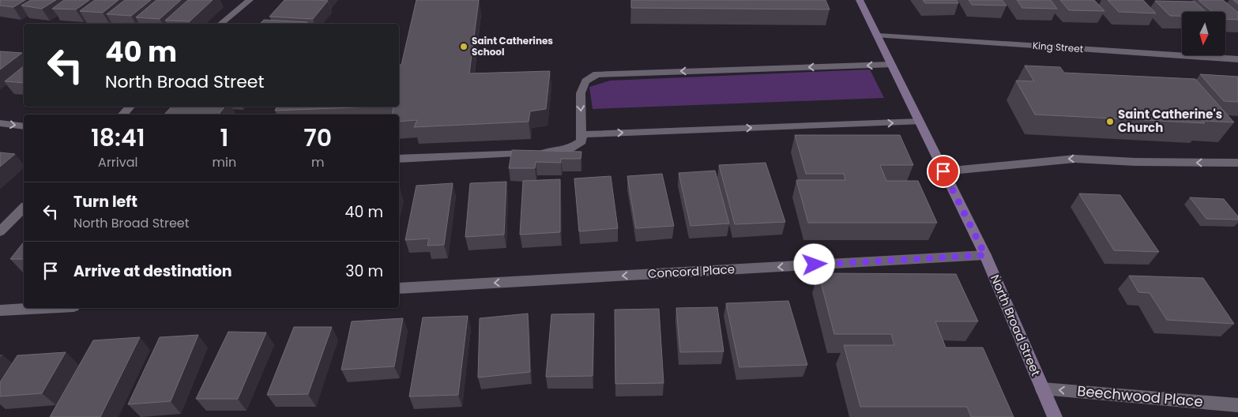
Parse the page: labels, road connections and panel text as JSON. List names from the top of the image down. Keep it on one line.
{"streets":{"main road":["North Broad Street"],"street":["King Street","Concord Place","Beechwood Place"]},"crossings":[["King Street","North Broad Street"],["Concord Place","North Broad Street"],["North Broad Street","Beechwood Place"]],"one_way":["Concord Place","Beechwood Place"],"places":["Saint Catherines School","Saint Catherine's Church"],"north":"bottom","page":{"turn":["40 m","North Broad Street"],"eta":["18:41","Arrival","1","min","70","m"],"list":[{"name":"Turn left","note":"North Broad Street","value":"40 m"},{"name":"Arrive at destination","value":"30 m"}]}}
